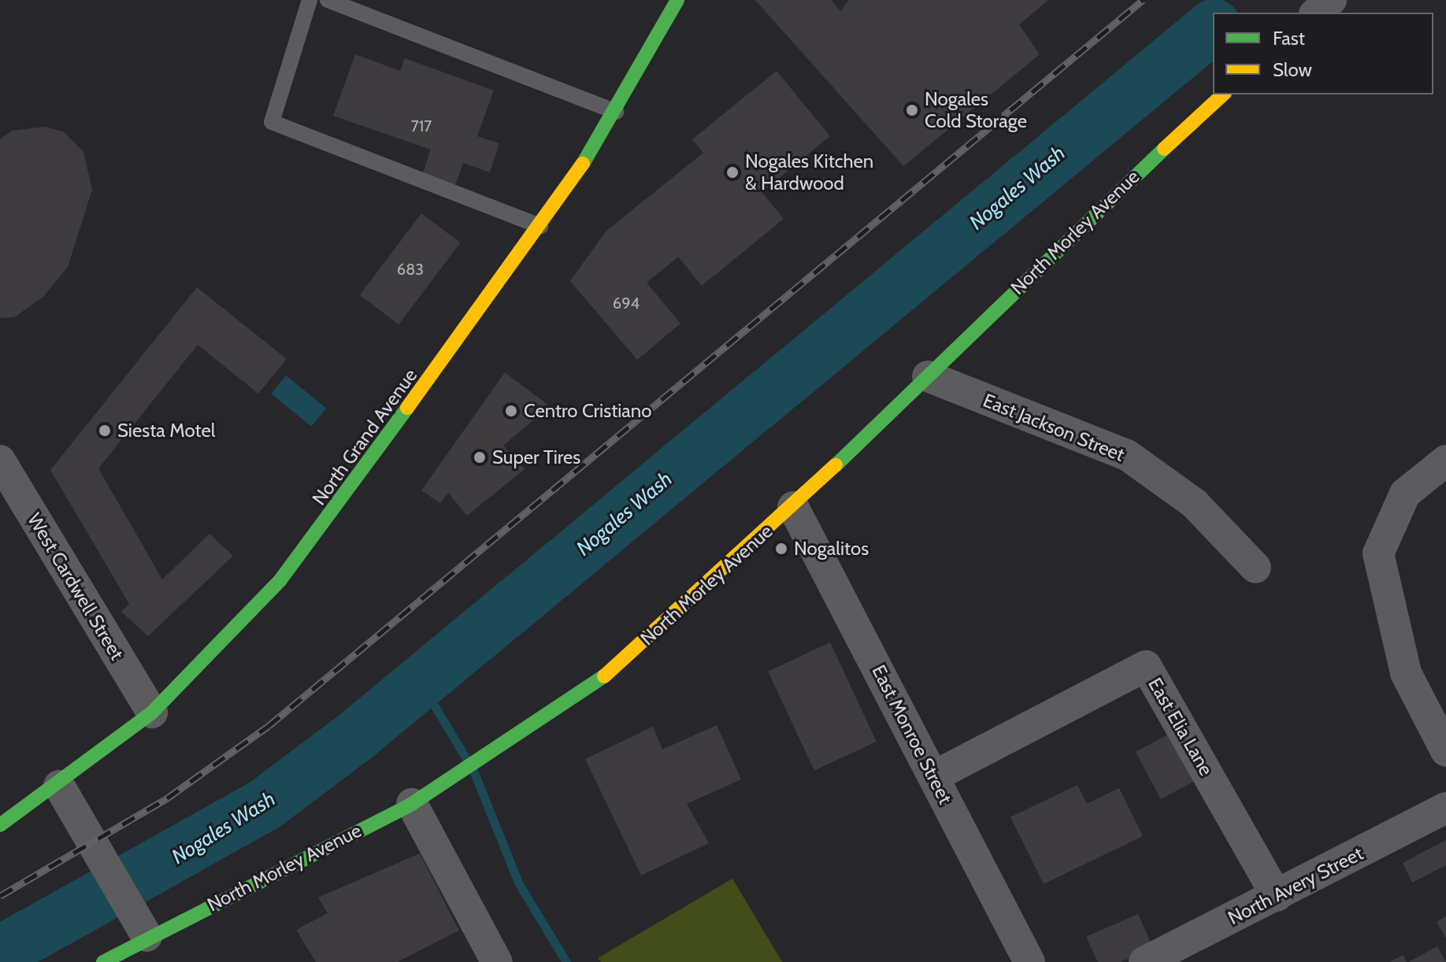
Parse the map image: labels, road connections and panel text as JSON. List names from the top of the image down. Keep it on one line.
{"streets":{"street":["North Morley Avenue","East Jackson Street","North Grand Avenue","West Cardwell Street","East Elia Lane","East Monroe Street","North Avery Street"]},"crossings":[["North Morley Avenue","East Jackson Street"],["North Morley Avenue","East Monroe Street"],["North Grand Avenue","West Cardwell Street"],["East Elia Lane","East Monroe Street"],["East Elia Lane","North Avery Street"]],"water":["Nogales Wash"],"places":["Nogales Cold Storage","Nogales Kitchen & Hardwood","Centro Cristiano","Siesta Motel","Super Tires","Nogalitos"],"house_numbers":["717","683","694"],"legend":["Fast","Slow"]}
